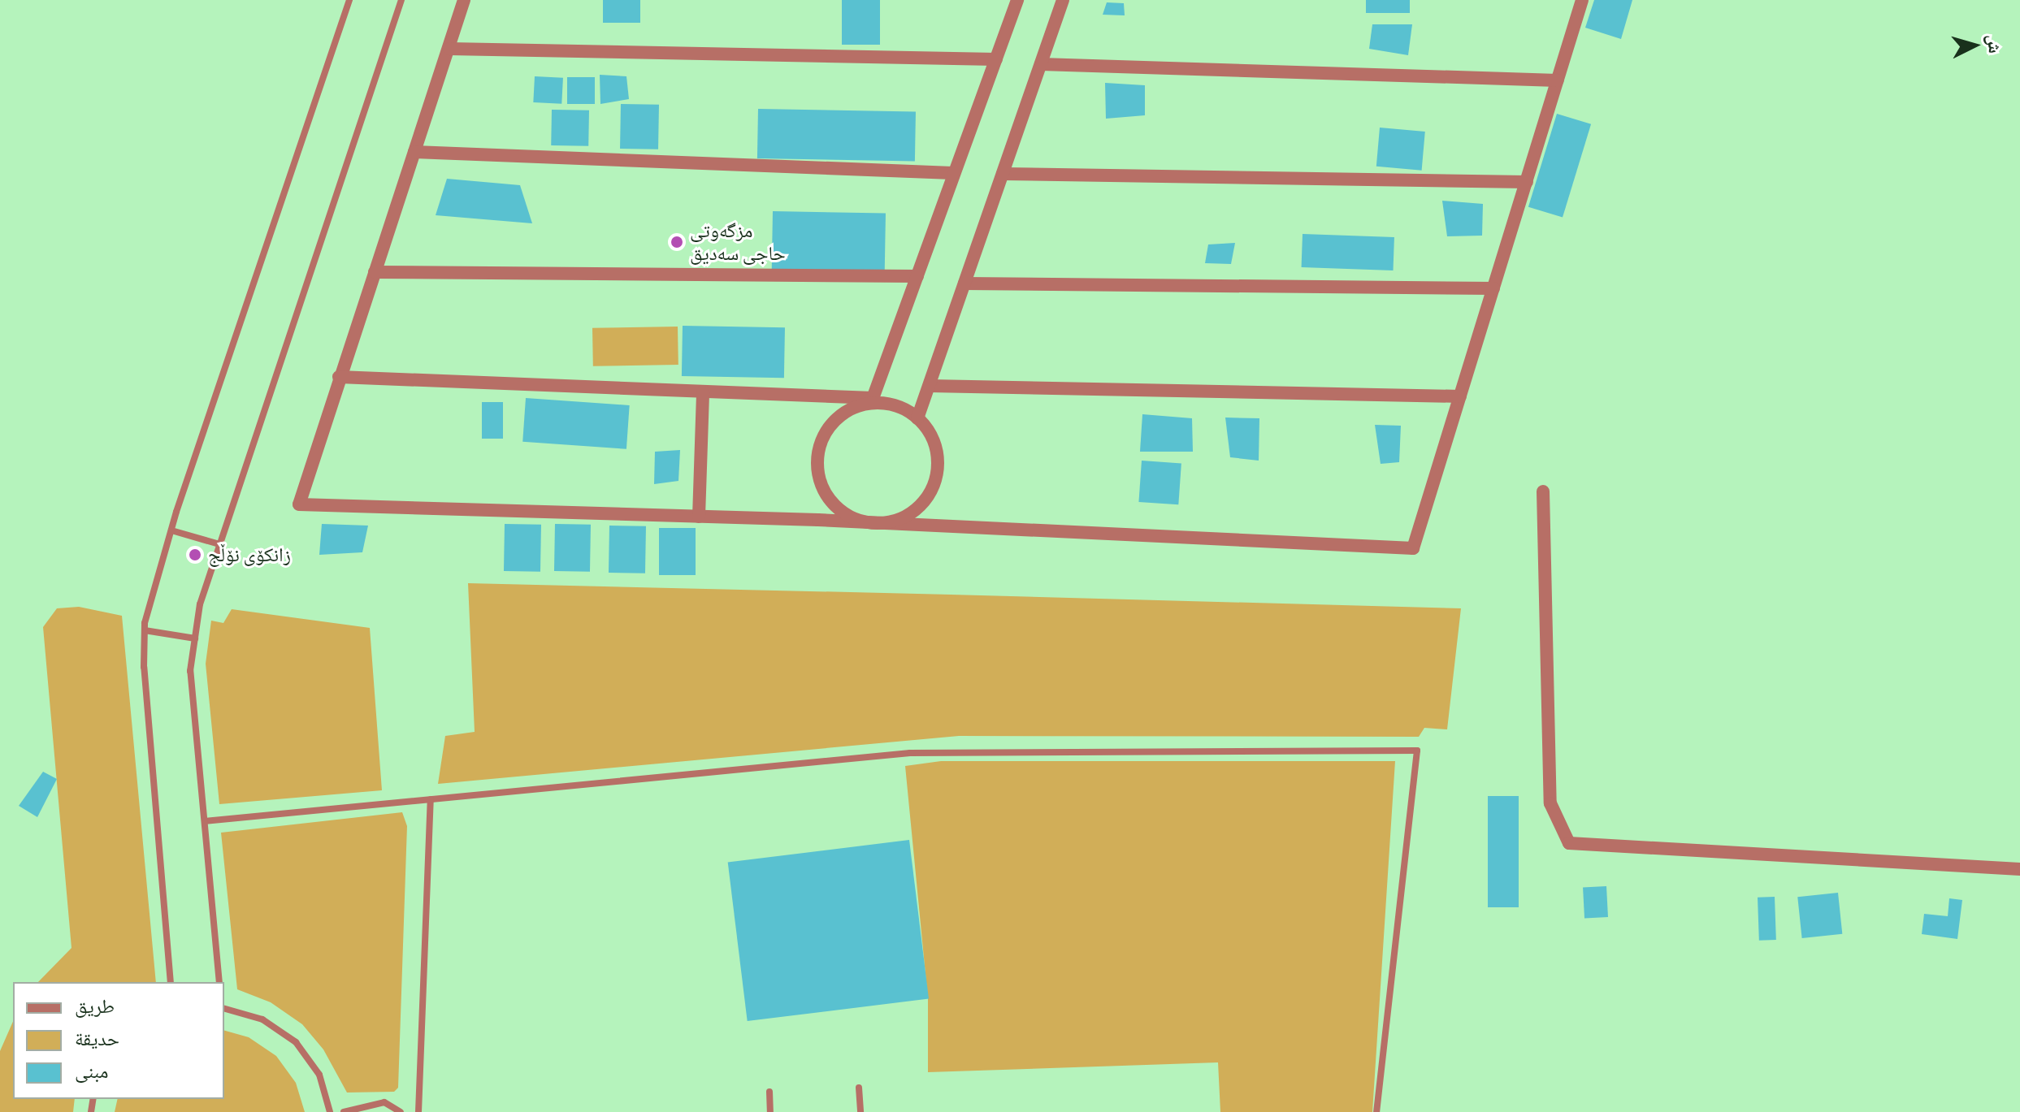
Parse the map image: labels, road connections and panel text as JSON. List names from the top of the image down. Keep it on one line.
{"places":["مزگەوتی حاجی سەدیق","زانکۆی نۆڵج"],"legend":["طريق","حديقة","مبنى"],"north":"right"}
